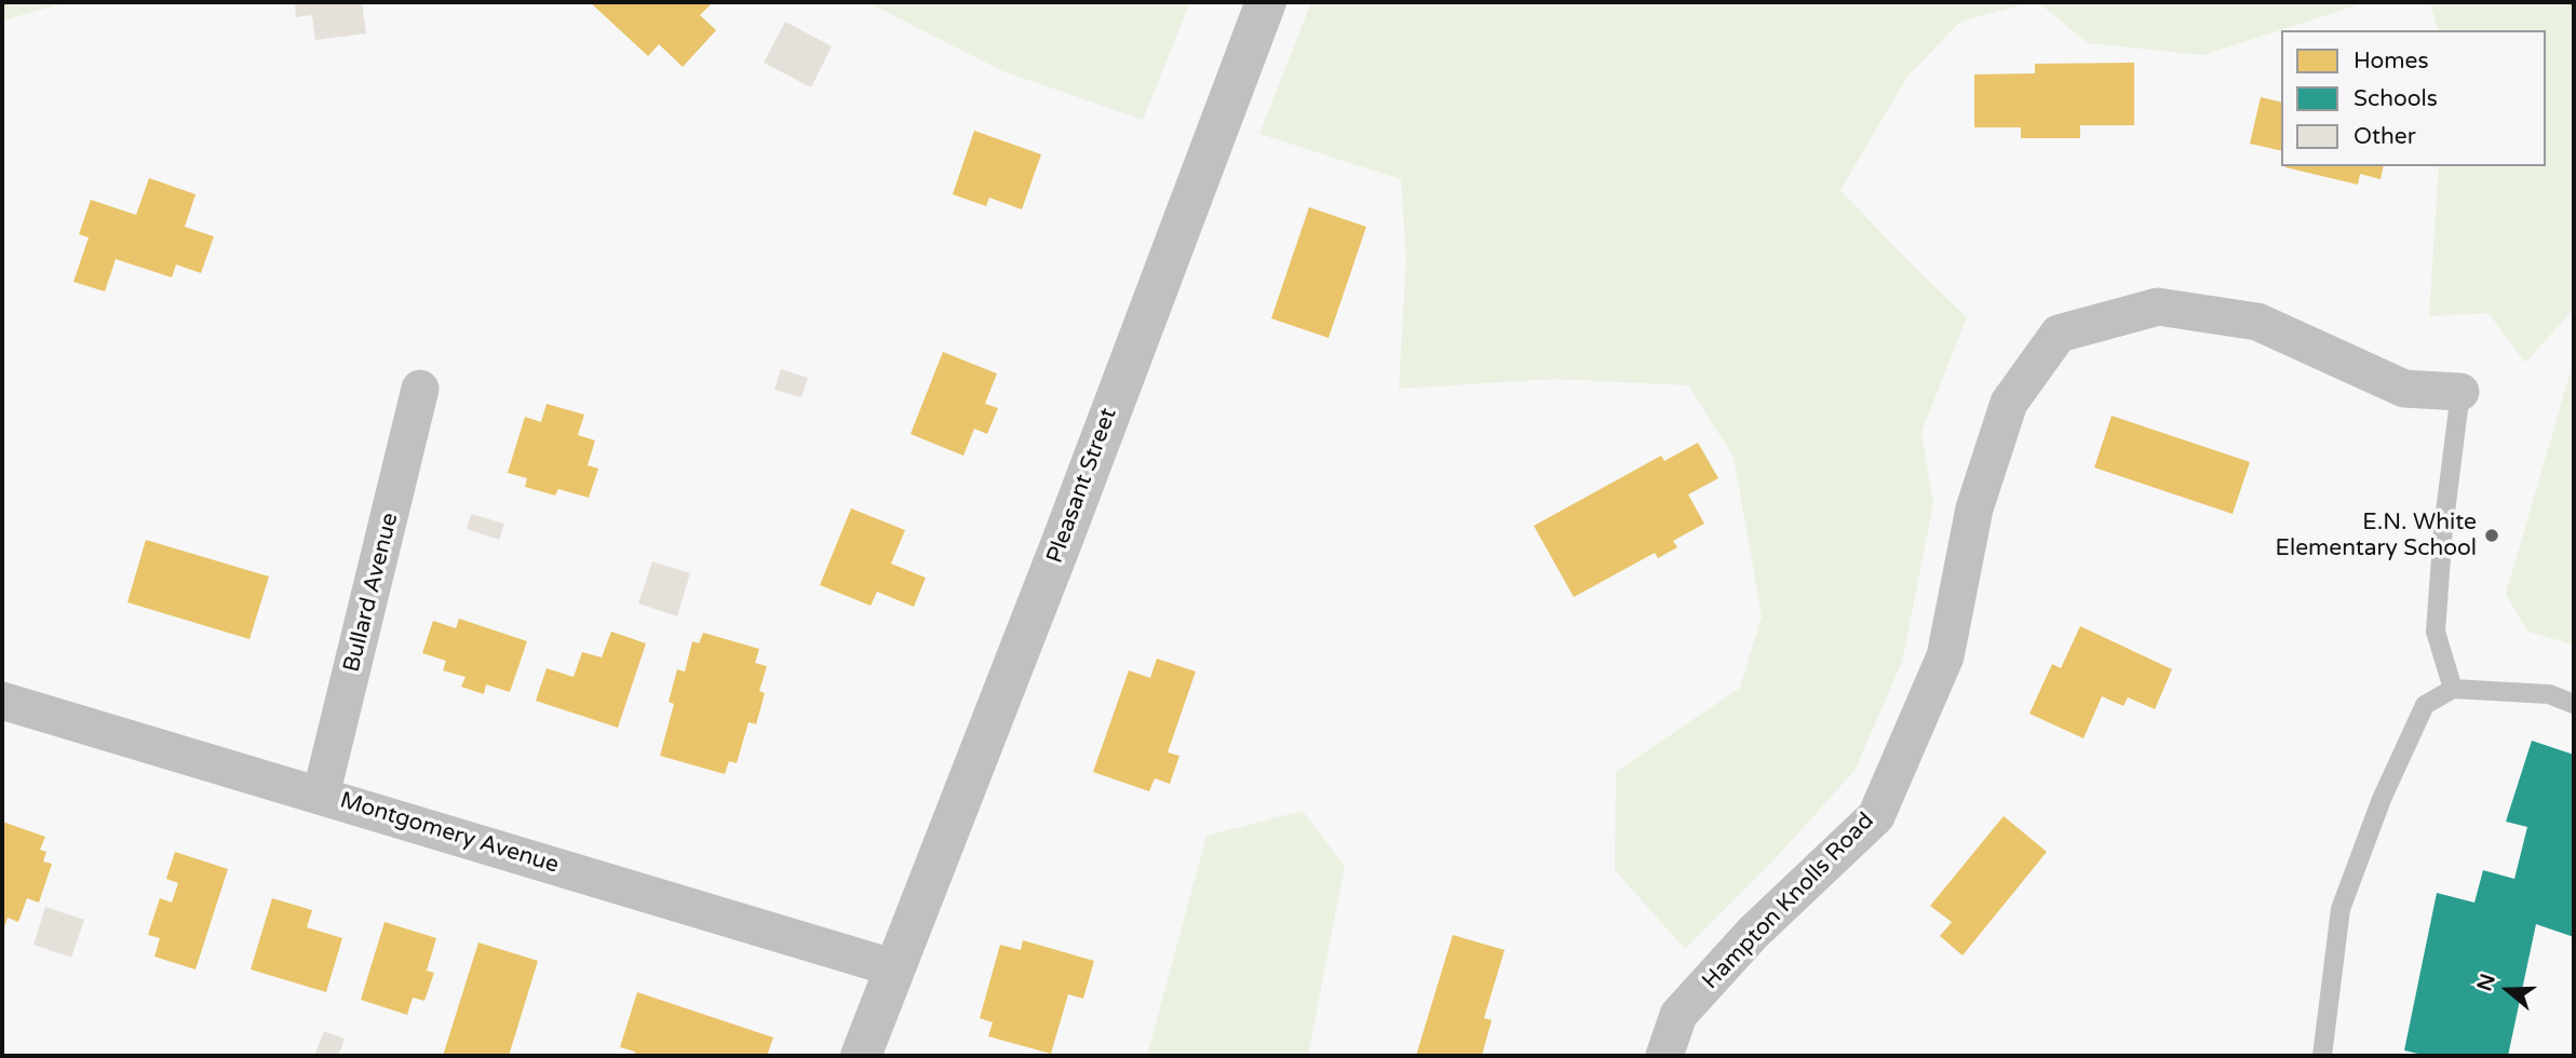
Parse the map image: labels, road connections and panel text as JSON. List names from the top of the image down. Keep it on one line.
{"streets":{"street":["Pleasant Street","Bullard Avenue","Montgomery Avenue","Hampton Knolls Road"]},"crossings":[["Pleasant Street","Montgomery Avenue"],["Bullard Avenue","Montgomery Avenue"]],"places":["E.N. White Elementary School"],"legend":["Homes","Schools","Other"],"north":"left"}
